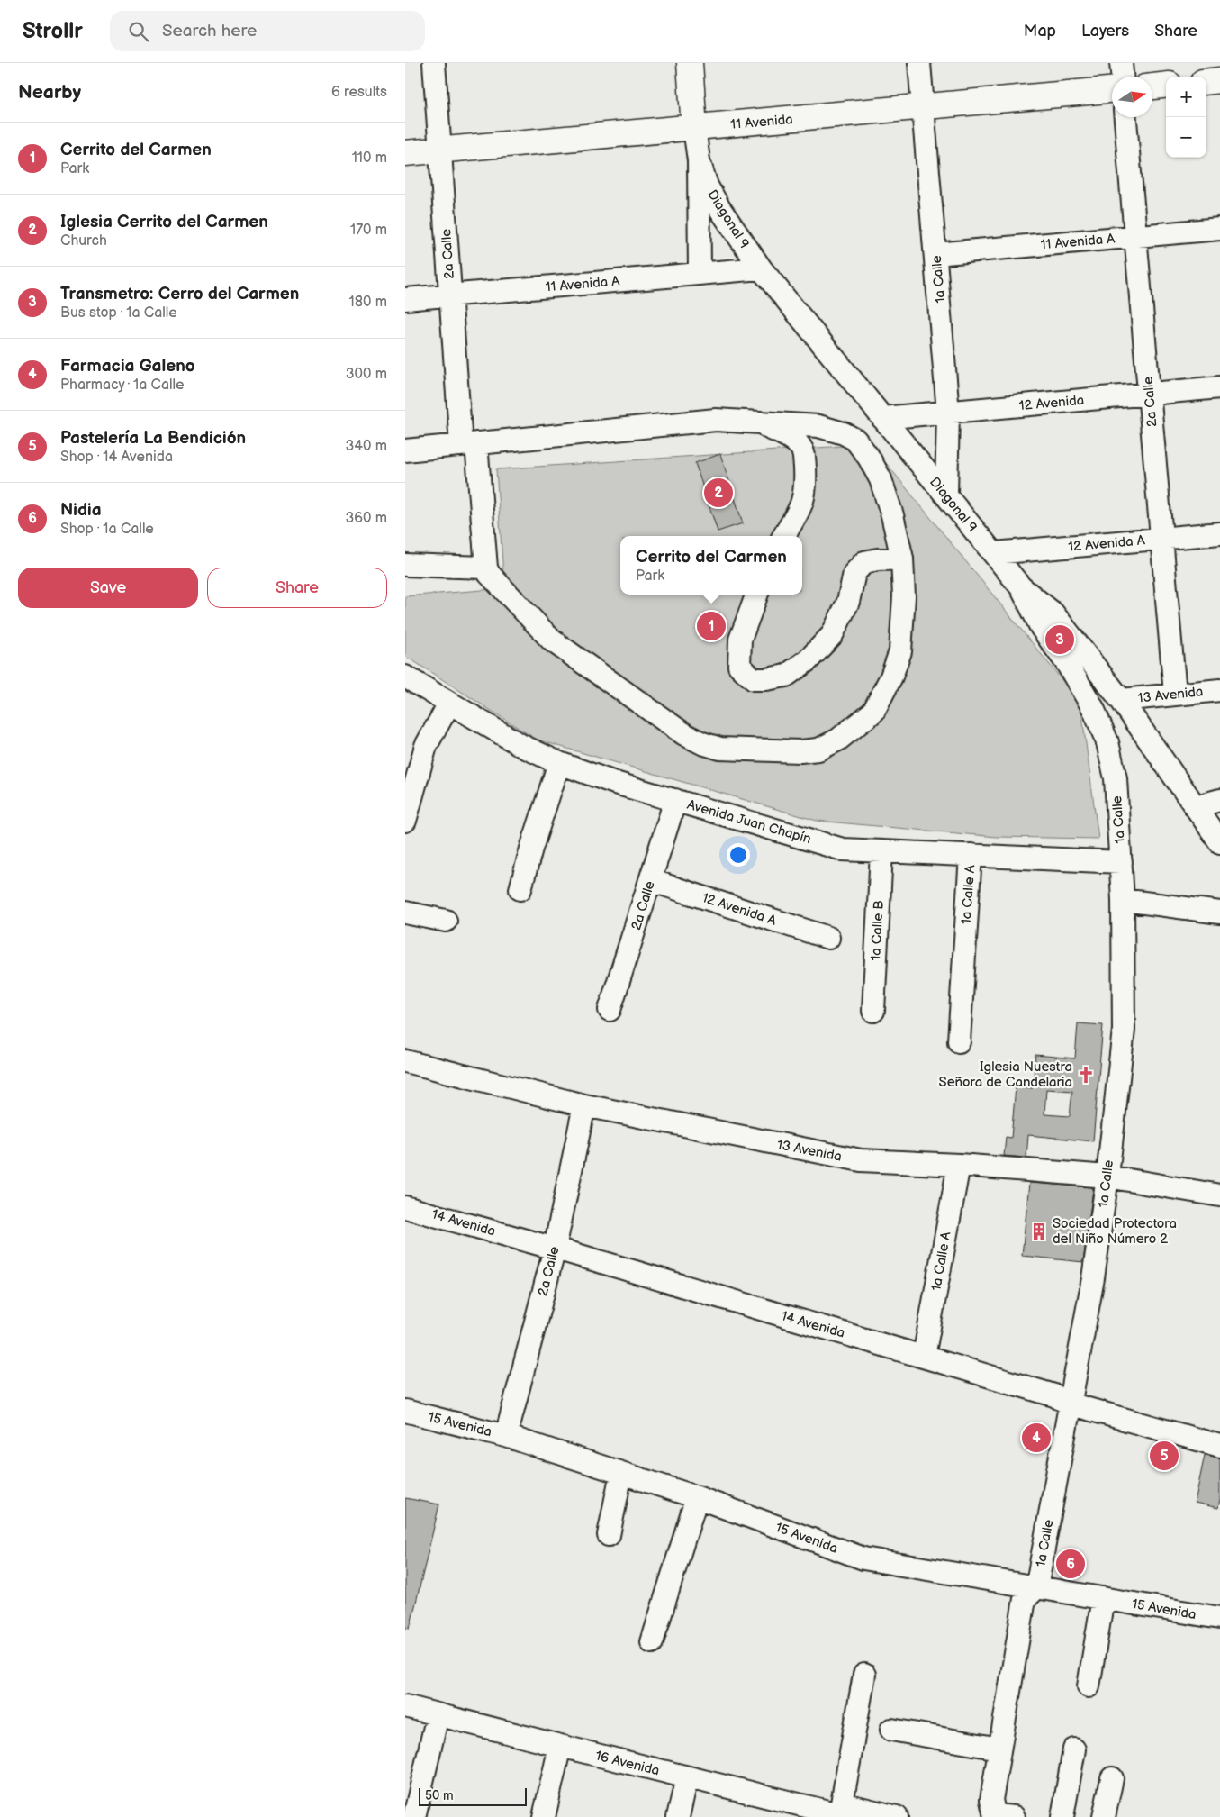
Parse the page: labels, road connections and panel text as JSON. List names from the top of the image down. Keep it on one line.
{"streets":{"main road":["11 Avenida"],"street":["Diagonal 9","11 Avenida A","2a Calle","1a Calle","12 Avenida","12 Avenida A","13 Avenida","Avenida Juan Chapín","1a Calle A","1a Calle B","14 Avenida","15 Avenida","16 Avenida"]},"crossings":[["11 Avenida","2a Calle"],["11 Avenida","1a Calle"],["Diagonal 9","11 Avenida A"],["Diagonal 9","1a Calle"],["Diagonal 9","12 Avenida"],["Diagonal 9","12 Avenida A"],["Diagonal 9","13 Avenida"],["11 Avenida A","2a Calle"],["11 Avenida A","1a Calle"],["2a Calle","12 Avenida"],["2a Calle","12 Avenida A"],["2a Calle","13 Avenida"],["2a Calle","Avenida Juan Chapín"],["2a Calle","14 Avenida"],["2a Calle","15 Avenida"],["1a Calle","12 Avenida"],["1a Calle","13 Avenida"],["1a Calle","Avenida Juan Chapín"],["1a Calle","14 Avenida"],["1a Calle","15 Avenida"],["13 Avenida","1a Calle A"],["Avenida Juan Chapín","1a Calle A"],["Avenida Juan Chapín","1a Calle B"],["1a Calle A","14 Avenida"]],"places":{"church":["Iglesia Nuestra Señora de Candelaria"],"building":["Sociedad Protectora del Niño Número 2"]},"scale_bar":"50 m","north":"right","page":{"header":"Strollr","search":"Search here","nav":["Map","Layers","Share"],"heading":["Nearby","6 results"],"map_buttons":["+","−"],"list":[{"mark":"1","name":"Cerrito del Carmen","note":"Park","value":"110 m"},{"mark":"2","name":"Iglesia Cerrito del Carmen","note":"Church","value":"170 m"},{"mark":"3","name":"Transmetro: Cerro del Carmen","note":"Bus stop · 1a Calle","value":"180 m"},{"mark":"4","name":"Farmacia Galeno","note":"Pharmacy · 1a Calle","value":"300 m"},{"mark":"5","name":"Pastelería La Bendición","note":"Shop · 14 Avenida","value":"340 m"},{"mark":"6","name":"Nidia","note":"Shop · 1a Calle","value":"360 m"}],"pins":["2","1","3","4","5","6"],"popup":["Cerrito del Carmen","Park"],"buttons":["Save","Share"],"scale":"50 m"}}
